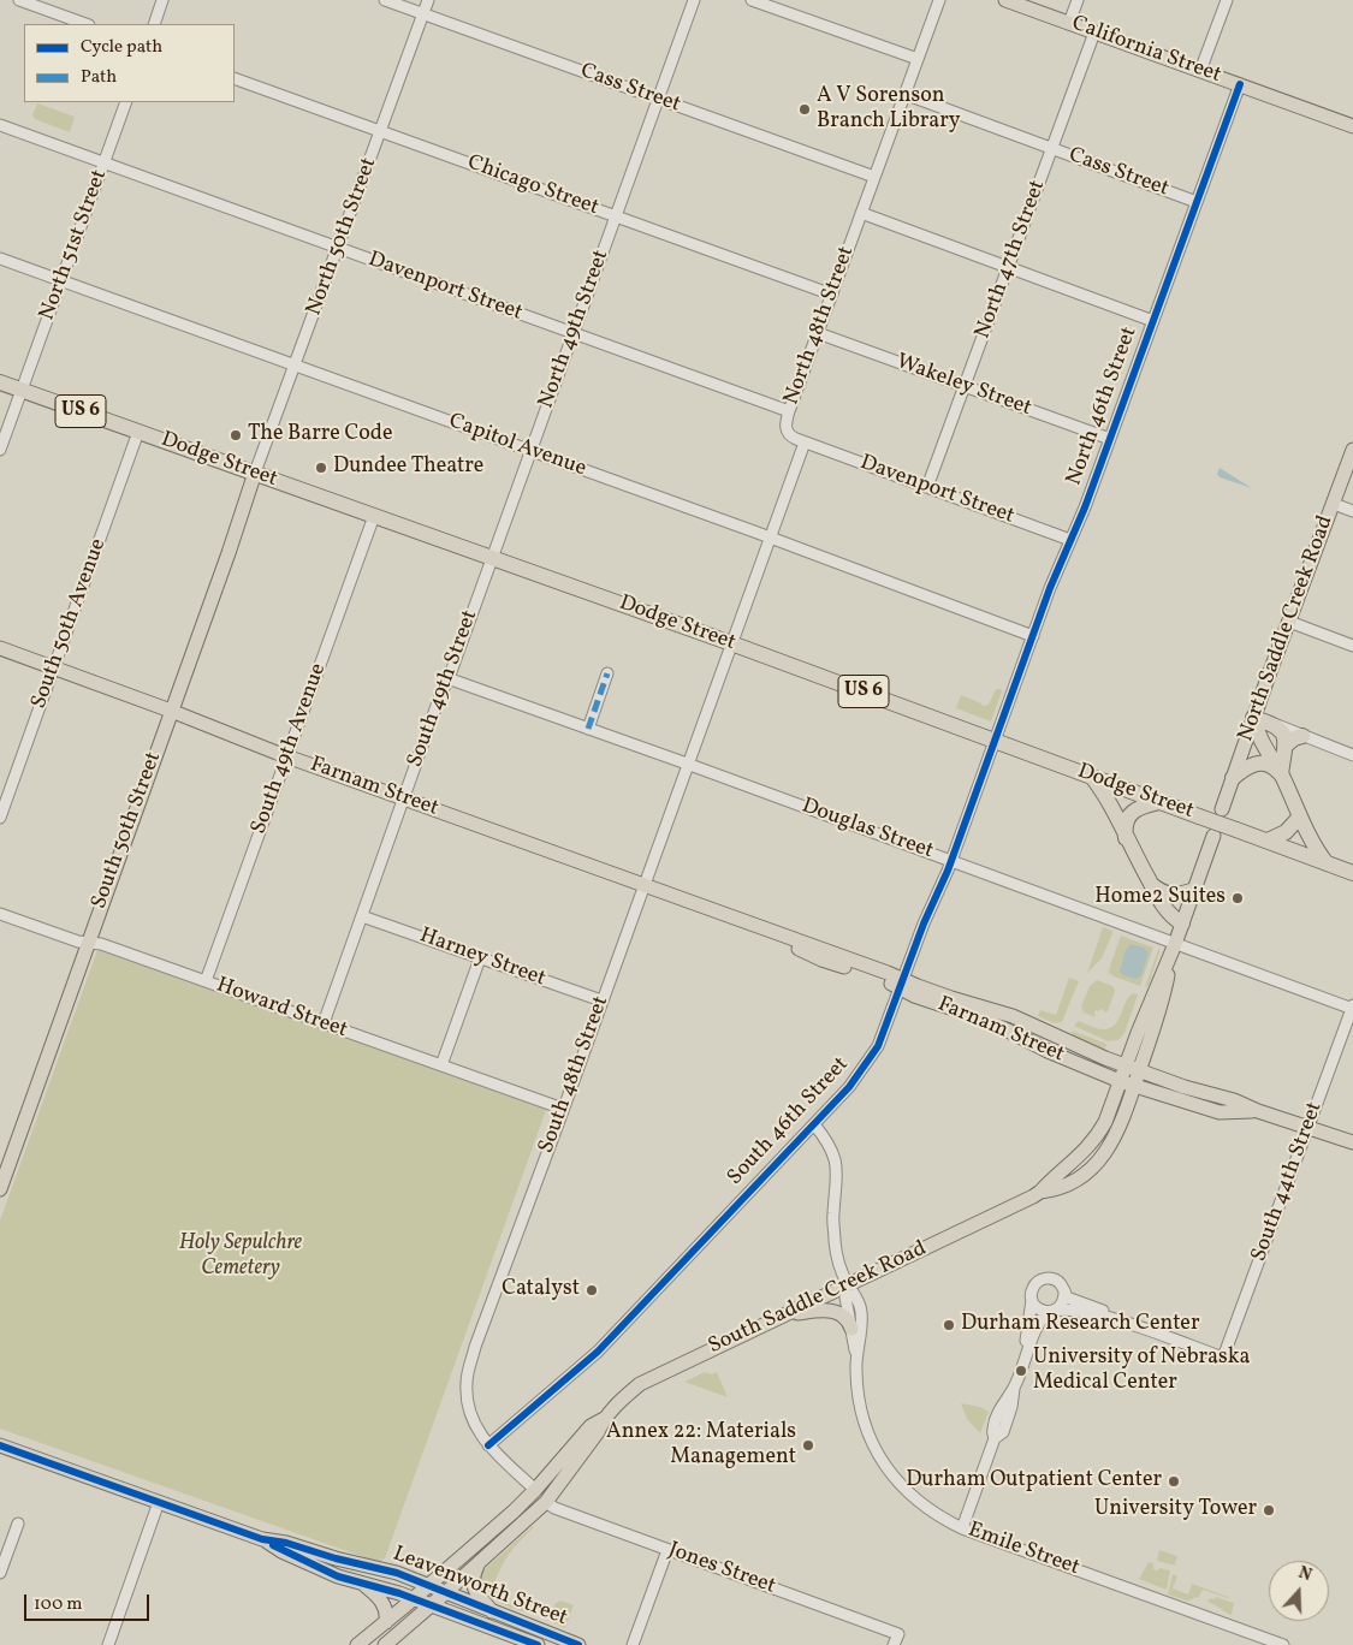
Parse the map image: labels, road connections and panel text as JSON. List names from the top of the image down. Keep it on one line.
{"streets":{"highway":["US 6","Dodge Street"],"main road":["California Street","North Saddle Creek Road","Farnam Street","South 50th Street","South Saddle Creek Road","Leavenworth Street"],"street":["Cass Street","Chicago Street","North 50th Street","North 51st Street","North 47th Street","Davenport Street","North 48th Street","North 49th Street","Wakeley Street","North 46th Street","Capitol Avenue","South 50th Avenue","South 49th Street","South 49th Avenue","Douglas Street","Harney Street","Howard Street","South 48th Street","South 46th Street","South 44th Street","Emile Street","Jones Street"]},"crossings":[["California Street","North 47th Street"],["California Street","North 46th Street"],["Cass Street","North 50th Street"],["Cass Street","North 47th Street"],["Cass Street","North 48th Street"],["Cass Street","North 49th Street"],["Cass Street","North 46th Street"],["Chicago Street","North 50th Street"],["Chicago Street","North 48th Street"],["Chicago Street","North 49th Street"],["North 50th Street","Davenport Street"],["North 50th Street","Capitol Avenue"],["North 50th Street","Dodge Street"],["North 50th Street","South 50th Street"],["North 51st Street","Davenport Street"],["North 51st Street","Capitol Avenue"],["North 51st Street","Dodge Street"],["North 47th Street","Davenport Street"],["North 47th Street","Wakeley Street"],["Davenport Street","North 48th Street"],["Davenport Street","North 49th Street"],["Davenport Street","North 46th Street"],["North 48th Street","Wakeley Street"],["North 49th Street","Capitol Avenue"],["North 49th Street","Dodge Street"],["North 49th Street","South 49th Street"],["Wakeley Street","North 46th Street"],["North 46th Street","Capitol Avenue"],["North 46th Street","Dodge Street"],["North 46th Street","South 46th Street"],["Dodge Street","South 50th Avenue"],["Dodge Street","South 49th Street"],["Dodge Street","South 49th Avenue"],["Dodge Street","South 50th Street"],["Dodge Street","South 48th Street"],["Dodge Street","South 46th Street"],["South 50th Avenue","Farnam Street"],["South 49th Street","Farnam Street"],["South 49th Street","Douglas Street"],["South 49th Street","Harney Street"],["South 49th Street","Howard Street"],["South 49th Avenue","Farnam Street"],["South 49th Avenue","Howard Street"],["Farnam Street","South 50th Street"],["Farnam Street","South 48th Street"],["Farnam Street","South 46th Street"],["Farnam Street","South 44th Street"],["Farnam Street","South Saddle Creek Road"],["Douglas Street","South 48th Street"],["Douglas Street","South 46th Street"],["Douglas Street","South 44th Street"],["Douglas Street","South Saddle Creek Road"],["South 50th Street","Howard Street"],["Harney Street","South 48th Street"],["Howard Street","South 48th Street"],["South 48th Street","South 46th Street"],["South 48th Street","South Saddle Creek Road"],["South 46th Street","Emile Street"],["South Saddle Creek Road","Emile Street"],["South Saddle Creek Road","Jones Street"],["South Saddle Creek Road","Leavenworth Street"]],"parks":["Holy Sepulchre Cemetery"],"places":["A V Sorenson Branch Library","The Barre Code","Dundee Theatre","Home2 Suites","Catalyst","Durham Research Center","University of Nebraska Medical Center","Annex 22: Materials Management","Durham Outpatient Center","University Tower"],"legend":["Cycle path","Path"],"scale_bar":"100 m","north":"top"}
